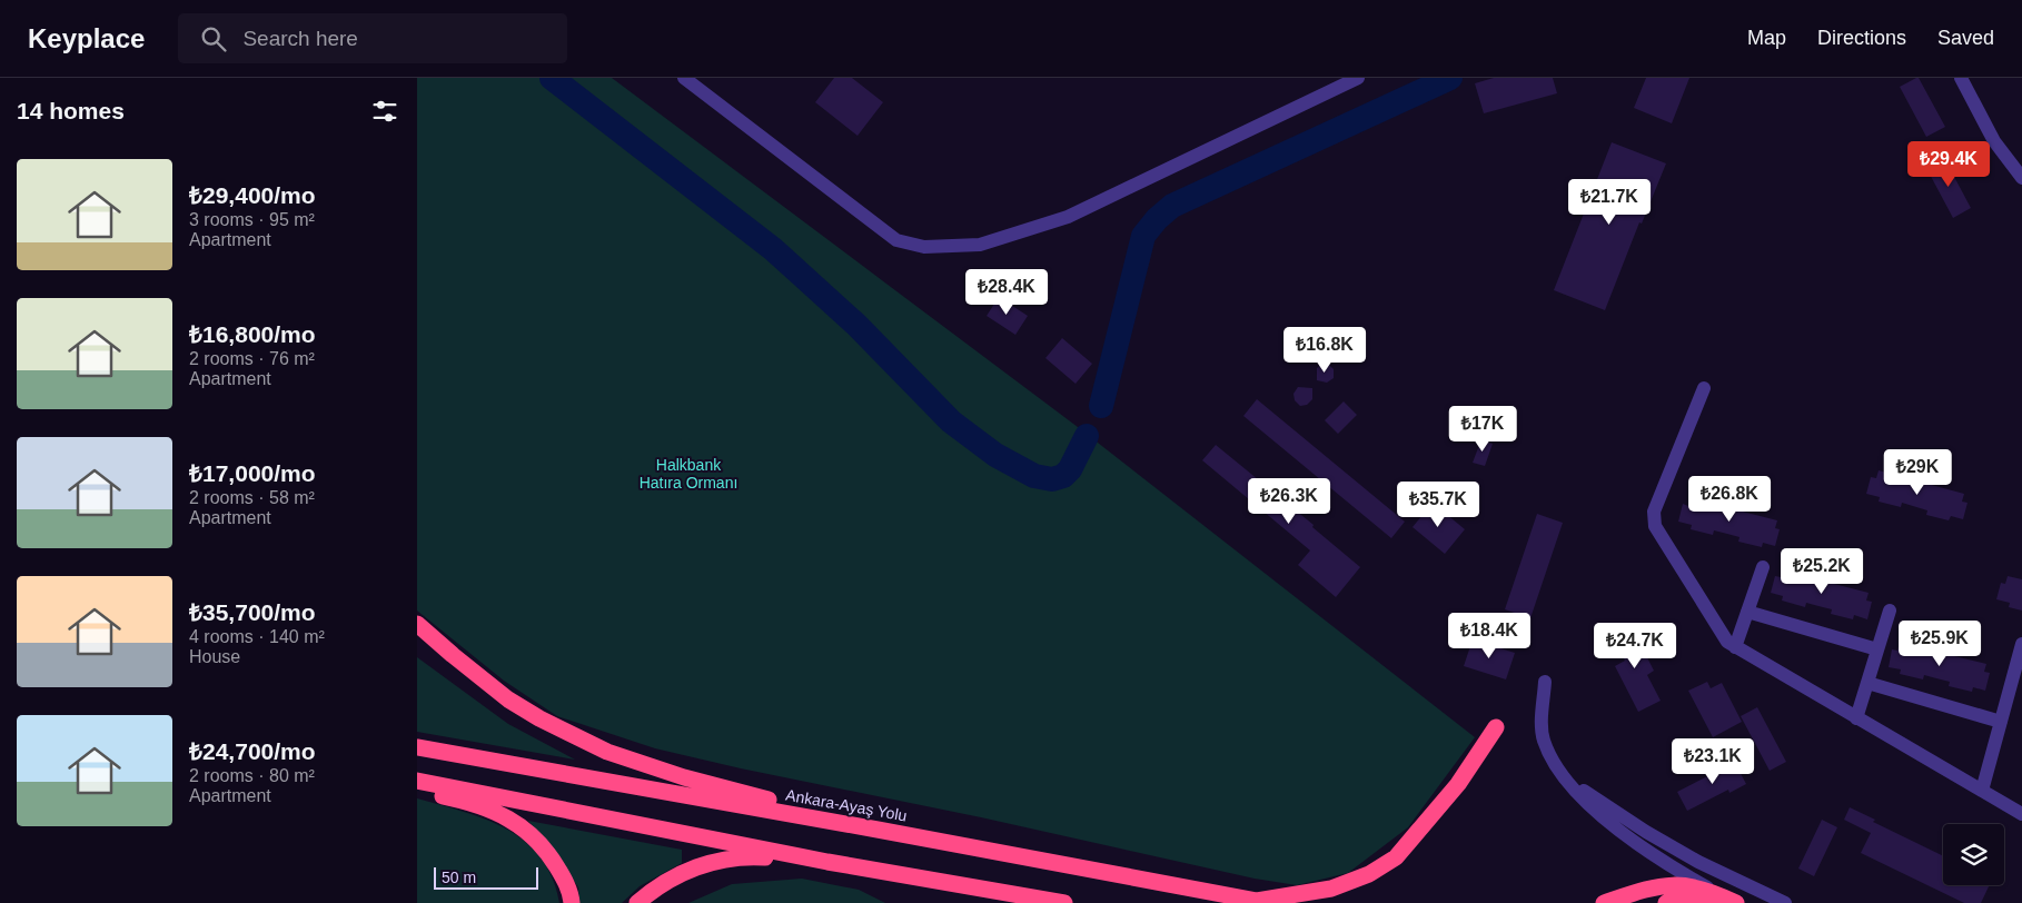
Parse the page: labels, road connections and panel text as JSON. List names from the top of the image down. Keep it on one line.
{"streets":{"highway":["Ankara-Ayaş Yolu"]},"parks":["Halkbank Hatıra Ormanı"],"scale_bar":"50 m","page":{"header":"Keyplace","search":"Search here","nav":["Map","Directions","Saved"],"heading":"14 homes","price":["₺29.4K","₺21.7K","₺28.4K","₺16.8K","₺17K","₺29K","₺26.8K","₺26.3K","₺35.7K","₺25.2K","₺18.4K","₺25.9K","₺24.7K","₺23.1K"],"list":[{"name":"₺29,400/mo","note":"3 rooms · 95 m² · Apartment"},{"name":"₺16,800/mo","note":"2 rooms · 76 m² · Apartment"},{"name":"₺17,000/mo","note":"2 rooms · 58 m² · Apartment"},{"name":"₺35,700/mo","note":"4 rooms · 140 m² · House"},{"name":"₺24,700/mo","note":"2 rooms · 80 m² · Apartment"}],"scale":"50 m"}}
